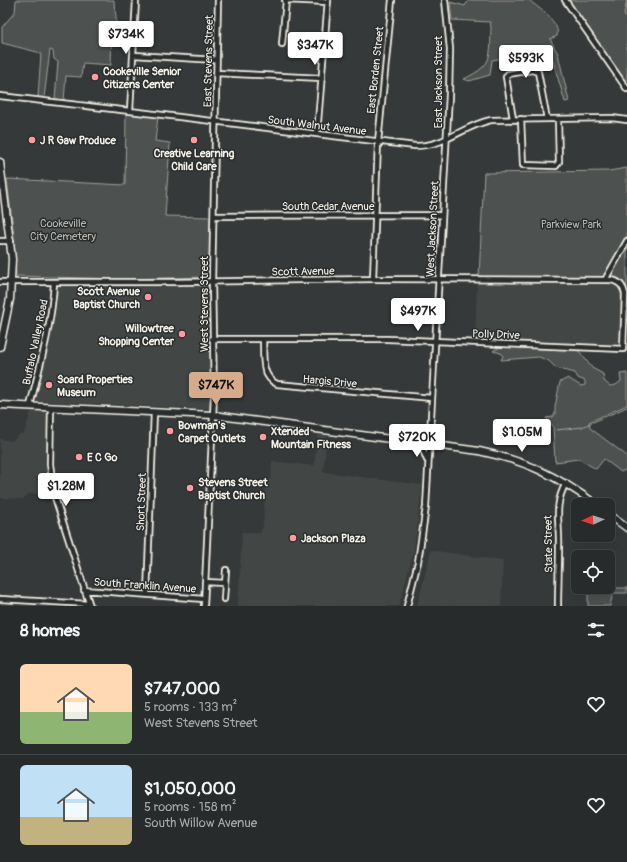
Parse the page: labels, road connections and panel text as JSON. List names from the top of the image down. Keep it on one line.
{"streets":{"street":["East Stevens Street","East Borden Street","East Jackson Street","South Walnut Avenue","South Cedar Avenue","West Jackson Street","Scott Avenue","West Stevens Street","Polly Drive","Buffalo Valley Road","Hargis Drive","Short Street","State Street","South Franklin Avenue"]},"crossings":[["East Stevens Street","South Walnut Avenue"],["East Stevens Street","West Stevens Street"],["East Borden Street","South Walnut Avenue"],["East Borden Street","South Cedar Avenue"],["East Borden Street","Scott Avenue"],["East Jackson Street","South Walnut Avenue"],["East Jackson Street","West Jackson Street"],["South Walnut Avenue","West Jackson Street"],["South Walnut Avenue","West Stevens Street"],["South Cedar Avenue","West Jackson Street"],["South Cedar Avenue","West Stevens Street"],["West Jackson Street","Scott Avenue"],["West Jackson Street","Polly Drive"],["West Jackson Street","Hargis Drive"],["Scott Avenue","West Stevens Street"],["Scott Avenue","Polly Drive"],["Scott Avenue","Buffalo Valley Road"],["West Stevens Street","Polly Drive"],["West Stevens Street","South Franklin Avenue"],["Polly Drive","Hargis Drive"],["Short Street","South Franklin Avenue"]],"parks":["Cookeville City Cemetery","Parkview Park"],"places":["Cookeville Senior Citizens Center","J R Gaw Produce","Creative Learning Child Care","Scott Avenue Baptist Church","Willowtree Shopping Center","Soard Properties Museum","Bowman's Carpet Outlets","Xtended Mountain Fitness","E C Go","Stevens Street Baptist Church","Jackson Plaza"],"north":"left","page":{"price":["$734K","$347K","$593K","$497K","$747K","$1.05M","$720K","$1.28M"],"heading":"8 homes","list":[{"name":"$747,000","note":"5 rooms · 133 m² · West Stevens Street"},{"name":"$1,050,000","note":"5 rooms · 158 m² · South Willow Avenue"}]}}
